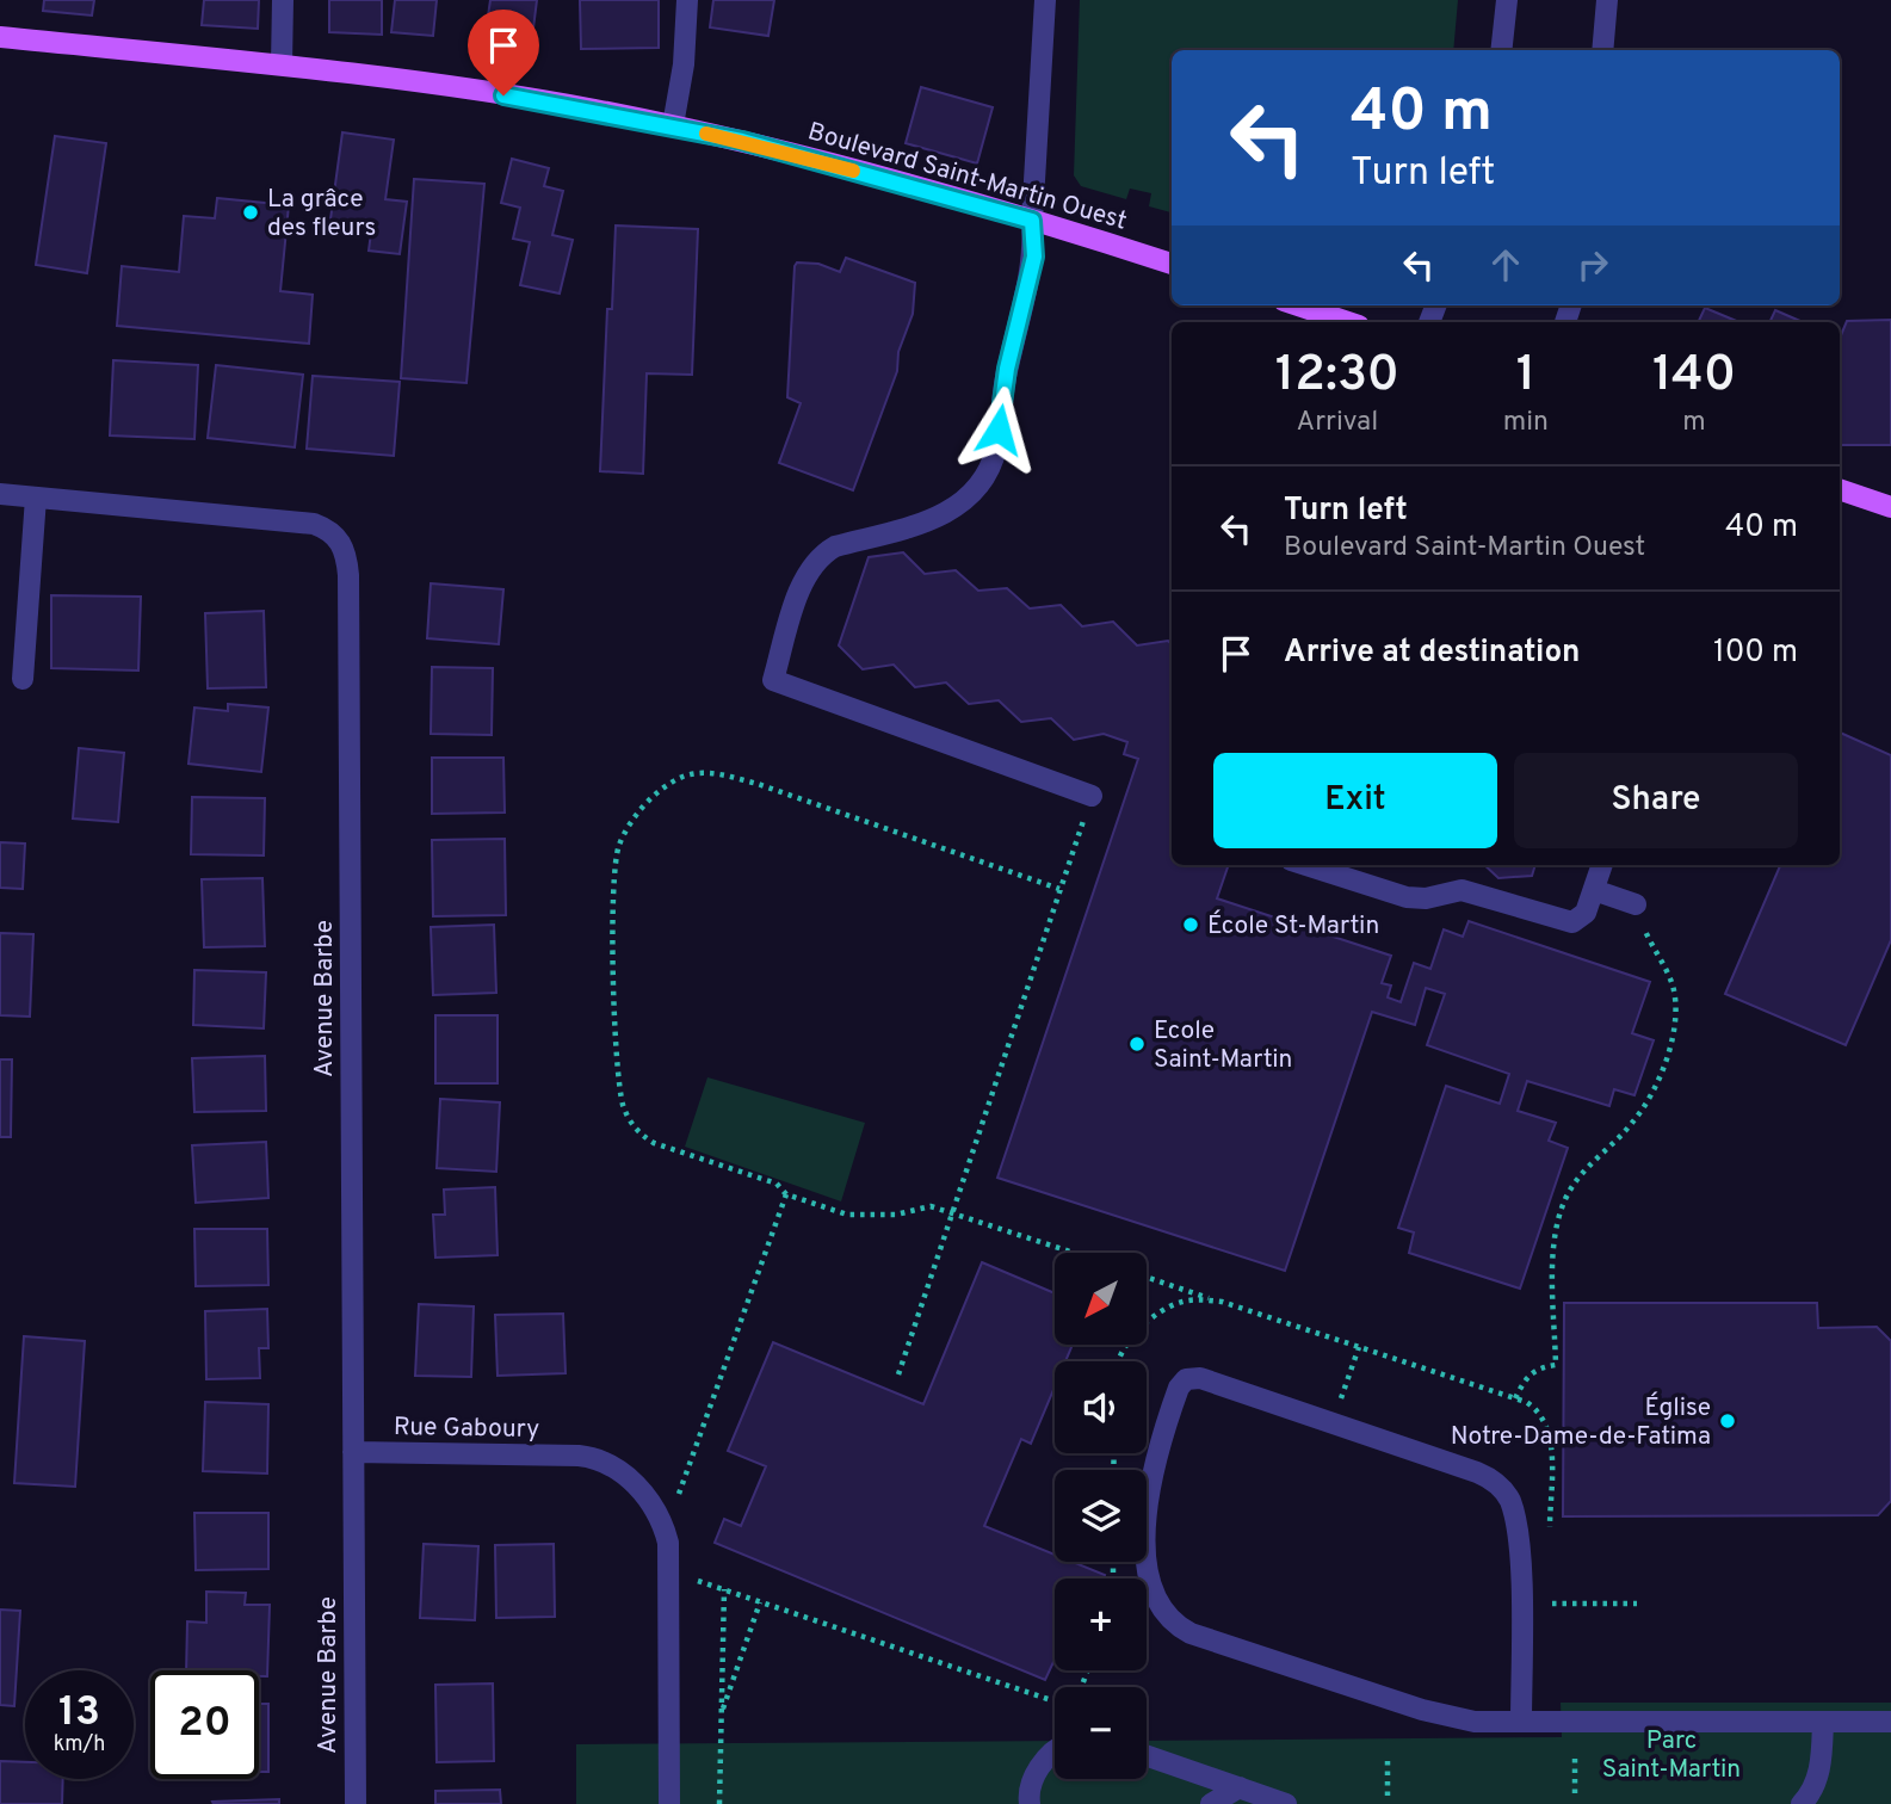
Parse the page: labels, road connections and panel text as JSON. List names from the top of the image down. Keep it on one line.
{"streets":{"main road":["Boulevard Saint-Martin Ouest"],"street":["Avenue Barbe","Rue Gaboury"]},"crossings":[["Avenue Barbe","Rue Gaboury"]],"parks":["Parc Saint-Martin"],"places":["La grâce des fleurs","École St-Martin","Ecole Saint-Martin","Église Notre-Dame-de-Fatima"],"north":"bottom left","page":{"turn":["40 m","Turn left"],"eta":["12:30","Arrival","1","min","140","m"],"list":[{"name":"Turn left","note":"Boulevard Saint-Martin Ouest","value":"40 m"},{"name":"Arrive at destination","value":"100 m"}],"buttons":["Exit","Share"],"map_buttons":["+","−"],"speed":"13 km/h","limit":"20"}}
